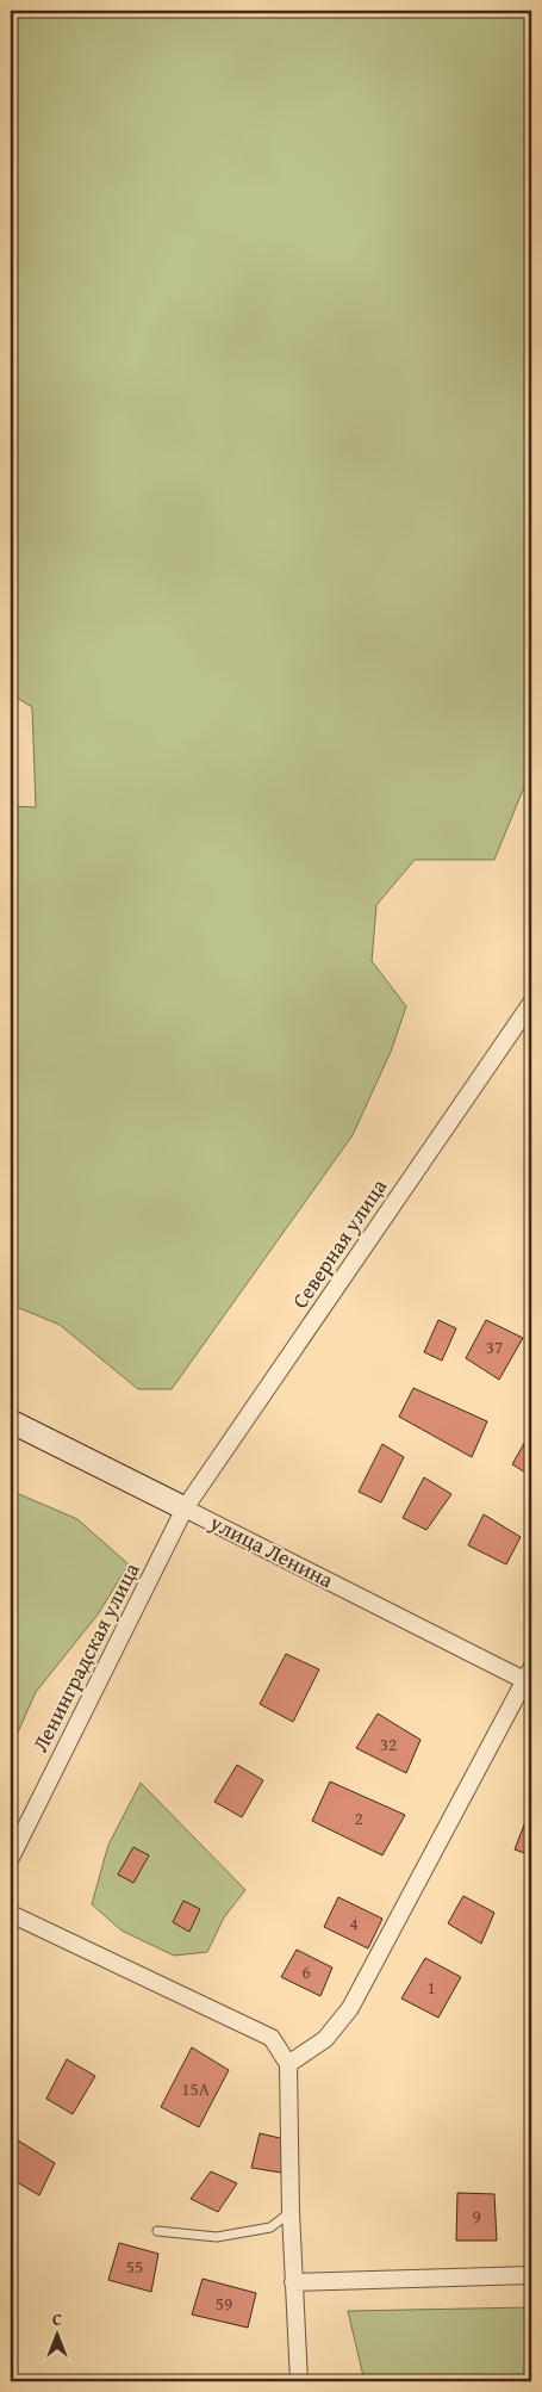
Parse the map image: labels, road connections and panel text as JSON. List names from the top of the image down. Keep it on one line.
{"streets":{"street":["Северная улица","улица Ленина","Ленинградская улица"]},"crossings":[["Северная улица","улица Ленина"],["Северная улица","Ленинградская улица"],["улица Ленина","Ленинградская улица"]],"house_numbers":["37","32","2","4","6","1","15А","9","55","59"],"north":"top"}
